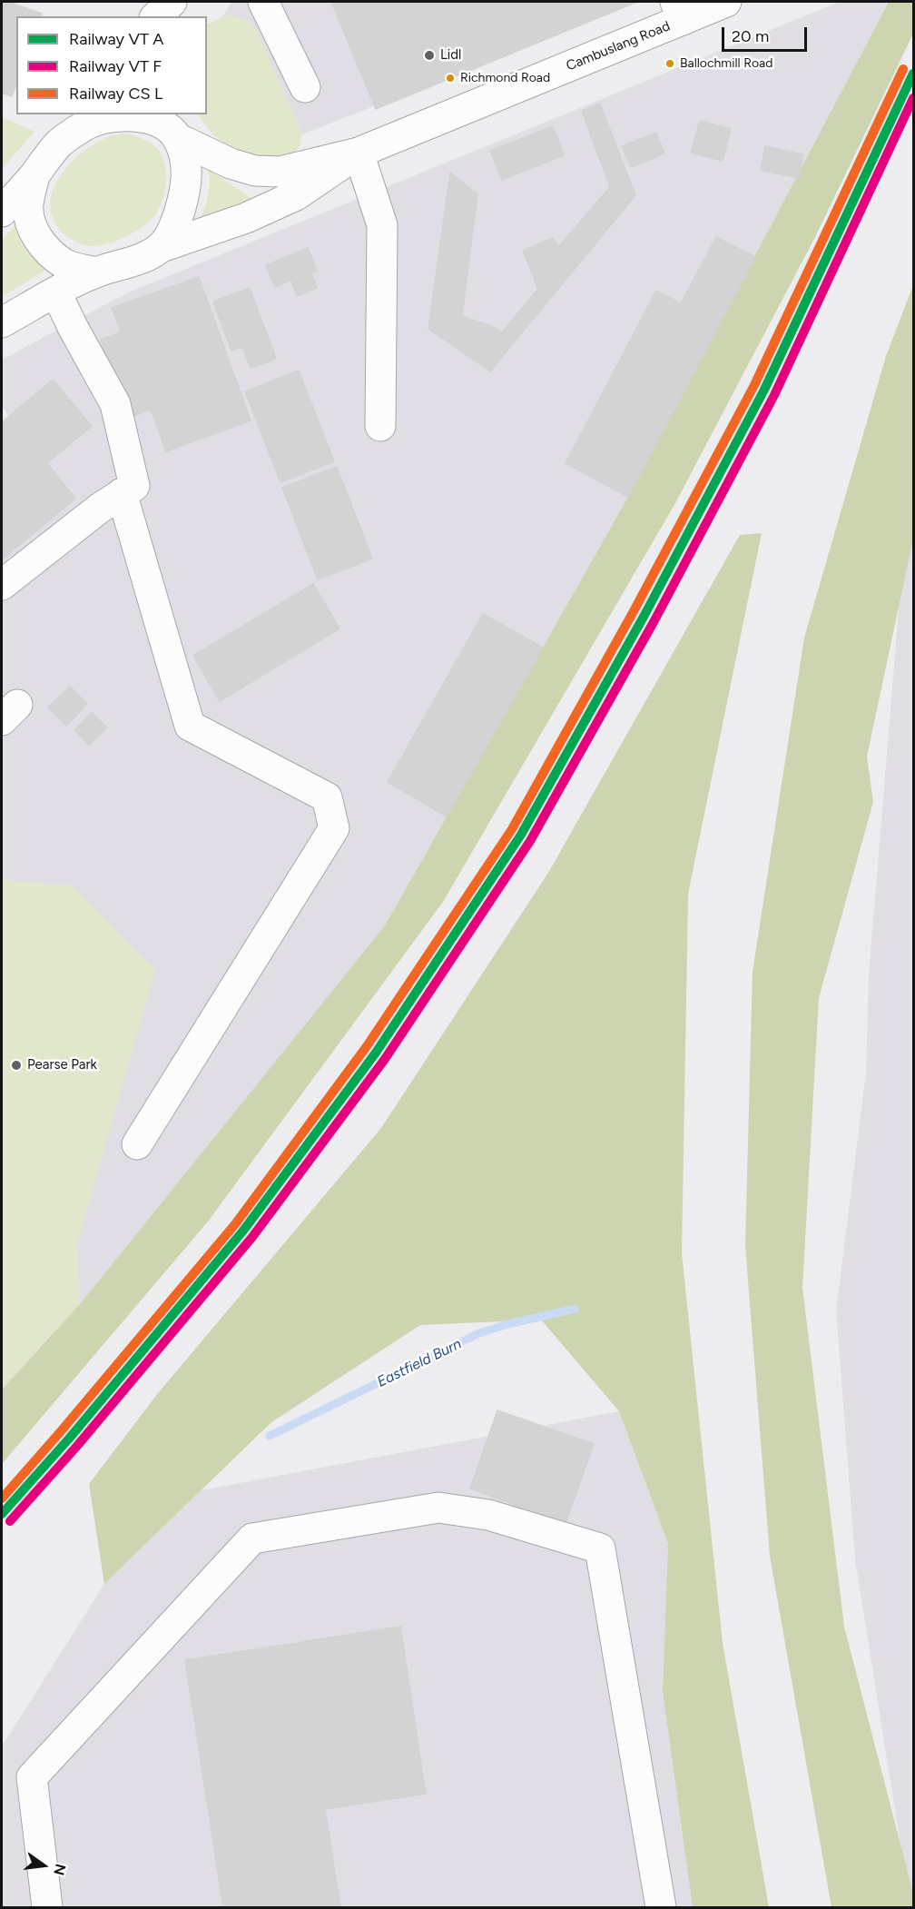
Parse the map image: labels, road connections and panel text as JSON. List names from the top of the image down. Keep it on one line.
{"streets":{"main road":["Cambuslang Road"]},"water":["Eastfield Burn"],"places":["Lidl","Ballochmill Road","Richmond Road","Pearse Park"],"legend":["Railway VT A","Railway VT F","Railway CS L"],"scale_bar":"20 m","north":"right"}
